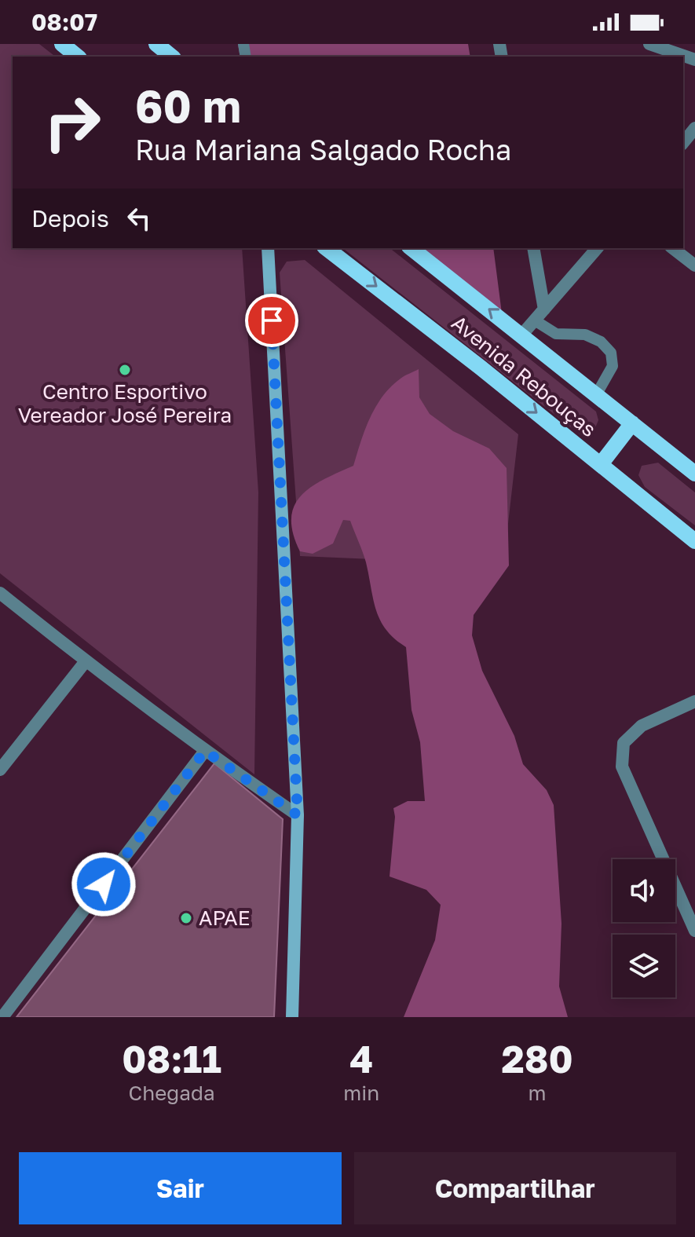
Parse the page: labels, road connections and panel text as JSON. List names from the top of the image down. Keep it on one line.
{"streets":{"main road":["Avenida Rebouças"]},"places":["Centro Esportivo Vereador José Pereira","APAE"],"page":{"status":"08:07","turn":["60 m","Rua Mariana Salgado Rocha"],"then":"Depois","eta":["08:11","Chegada","4","min","280","m"],"buttons":["Sair","Compartilhar"]}}
